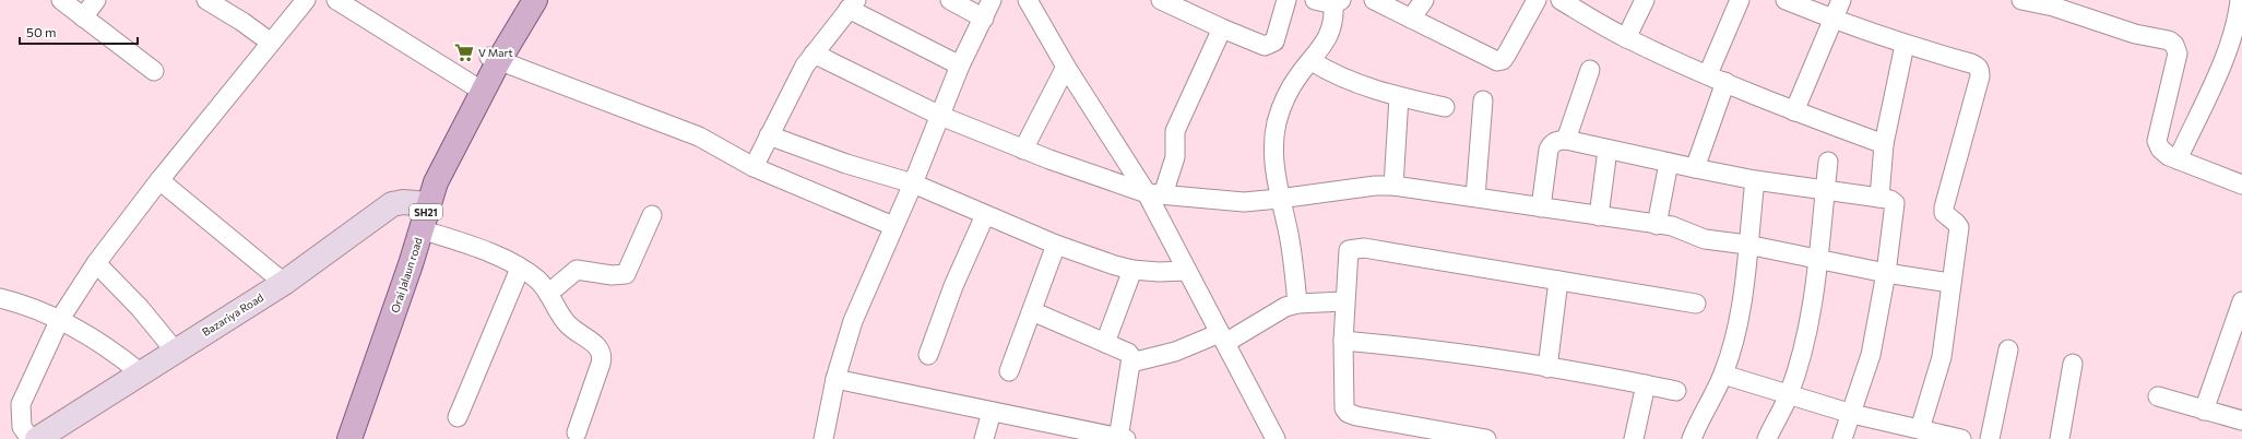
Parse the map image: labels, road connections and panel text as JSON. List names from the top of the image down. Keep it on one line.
{"streets":{"main road":["SH21","Orai Jalaun road"],"street":["Bazariya Road"]},"crossings":[["Orai Jalaun road","Bazariya Road"]],"places":{"supermarket":["V Mart"]},"scale_bar":"50 m"}
